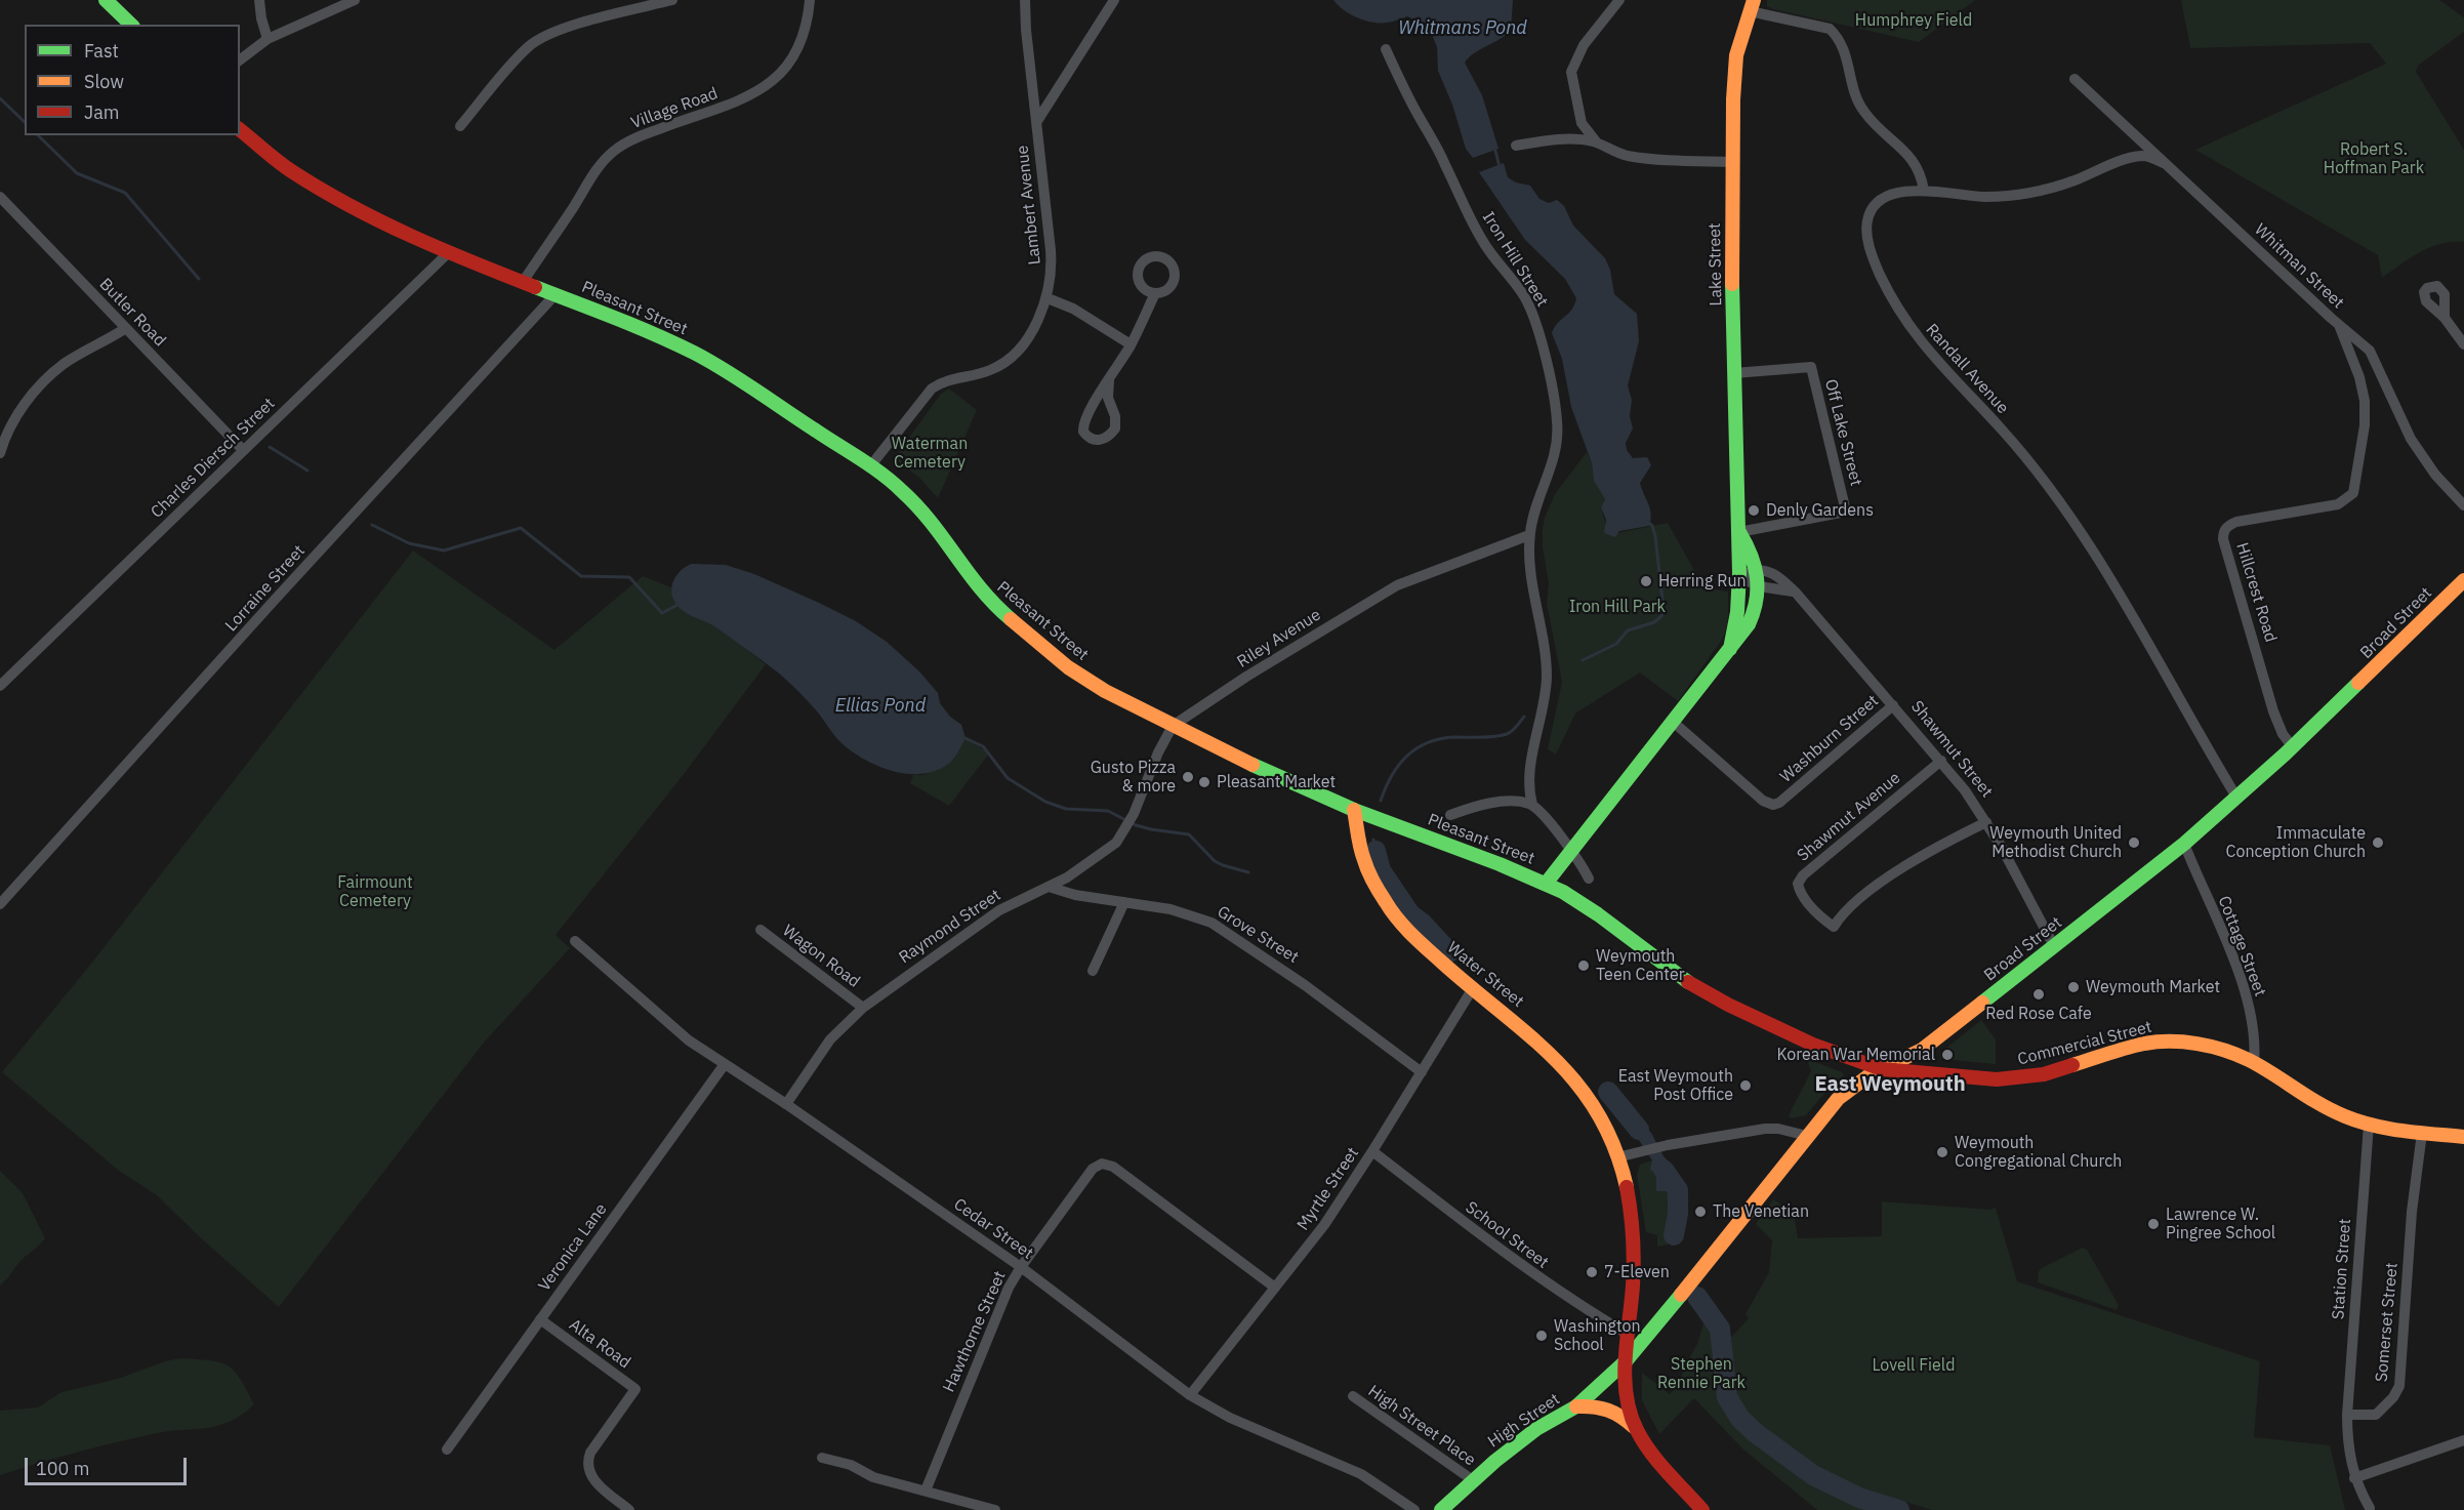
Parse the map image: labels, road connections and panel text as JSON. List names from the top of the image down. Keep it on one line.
{"streets":{"main road":["Lake Street","Pleasant Street","Broad Street","Water Street","Commercial Street","High Street"],"street":["Village Road","Lambert Avenue","Iron Hill Street","Whitman Street","Butler Road","Randall Avenue","Off Lake Street","Charles Diersch Street","Lorraine Street","Hillcrest Road","Riley Avenue","Washburn Street","Shawmut Street","Shawmut Avenue","Raymond Street","Grove Street","Cottage Street","Wagon Road","Myrtle Street","Cedar Street","School Street","Veronica Lane","Station Street","Somerset Street","Hawthorne Street","Alta Road","High Street Place"]},"crossings":[["Village Road","Pleasant Street"],["Lambert Avenue","Pleasant Street"],["Iron Hill Street","Riley Avenue"],["Lake Street","Off Lake Street"],["Lake Street","Shawmut Street"],["Whitman Street","Randall Avenue"],["Whitman Street","Hillcrest Road"],["Pleasant Street","Charles Diersch Street"],["Pleasant Street","Lorraine Street"],["Pleasant Street","Riley Avenue"],["Pleasant Street","Raymond Street"],["Pleasant Street","Water Street"],["Pleasant Street","Commercial Street"],["Butler Road","Charles Diersch Street"],["Randall Avenue","Broad Street"],["Hillcrest Road","Broad Street"],["Broad Street","Shawmut Street"],["Broad Street","Cottage Street"],["Broad Street","Commercial Street"],["Broad Street","High Street"],["Riley Avenue","Raymond Street"],["Washburn Street","Shawmut Street"],["Shawmut Street","Shawmut Avenue"],["Raymond Street","Grove Street"],["Raymond Street","Wagon Road"],["Raymond Street","Cedar Street"],["Grove Street","Myrtle Street"],["Cottage Street","Commercial Street"],["Water Street","Myrtle Street"],["Commercial Street","Station Street"],["Commercial Street","Somerset Street"],["Myrtle Street","Cedar Street"],["Myrtle Street","School Street"],["Myrtle Street","Hawthorne Street"],["Cedar Street","Veronica Lane"],["Cedar Street","Hawthorne Street"],["Veronica Lane","Alta Road"],["Station Street","Somerset Street"],["High Street","High Street Place"]],"districts":["East Weymouth"],"water":["Whitmans Pond","Ellias Pond"],"parks":["Humphrey Field","Robert S. Hoffman Park","Waterman Cemetery","Iron Hill Park","Fairmount Cemetery","Stephen Rennie Park","Lovell Field"],"places":["Denly Gardens","Herring Run","Gusto Pizza & more","Pleasant Market","Weymouth United Methodist Church","Immaculate Conception Church","Weymouth Teen Center","Weymouth Market","Red Rose Cafe","Korean War Memorial","East Weymouth Post Office","Weymouth Congregational Church","The Venetian","Lawrence W. Pingree School","7-Eleven","Washington School"],"legend":["Fast","Slow","Jam"],"scale_bar":"100 m"}
